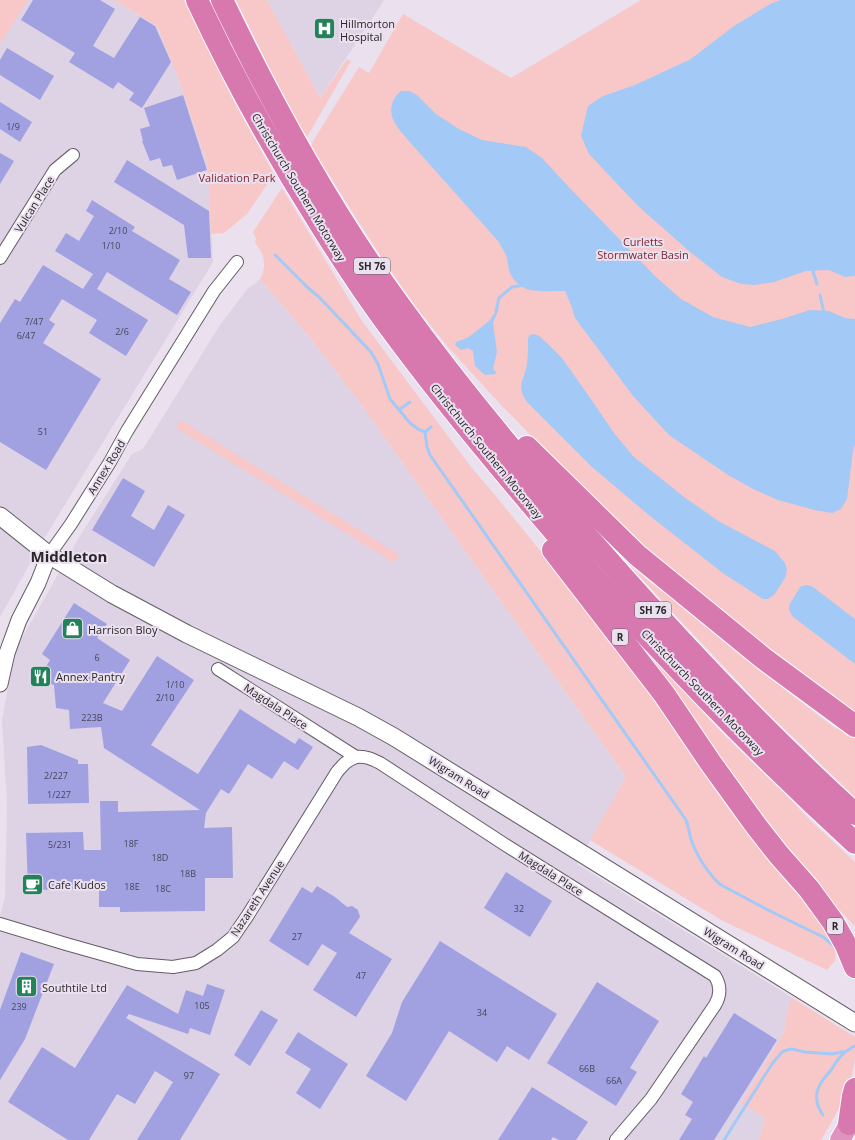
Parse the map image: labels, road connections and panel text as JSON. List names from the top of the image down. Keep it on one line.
{"streets":{"highway":["Christchurch Southern Motorway","SH 76","R"],"main road":["Wigram Road"],"street":["Vulcan Place","Annex Road","Magdala Place","Nazareth Avenue"]},"crossings":[["Christchurch Southern Motorway","R"],["Annex Road","Wigram Road"],["Magdala Place","Nazareth Avenue"]],"districts":["Middleton"],"parks":["Validation Park","Curletts Stormwater Basin"],"places":{"hospital":["Hillmorton Hospital"],"shop":["Harrison Bloy"],"restaurant":["Annex Pantry"],"cafe":["Cafe Kudos"],"building":["Southtile Ltd"]},"house_numbers":["1/9","2/10","1/10","7/47","2/6","6/47","51","6","1/10","2/10","223B","2/227","1/227","18F","5/231","18D","18B","18E","18C","32","27","47","105","239","34","66B","97","66A"]}
